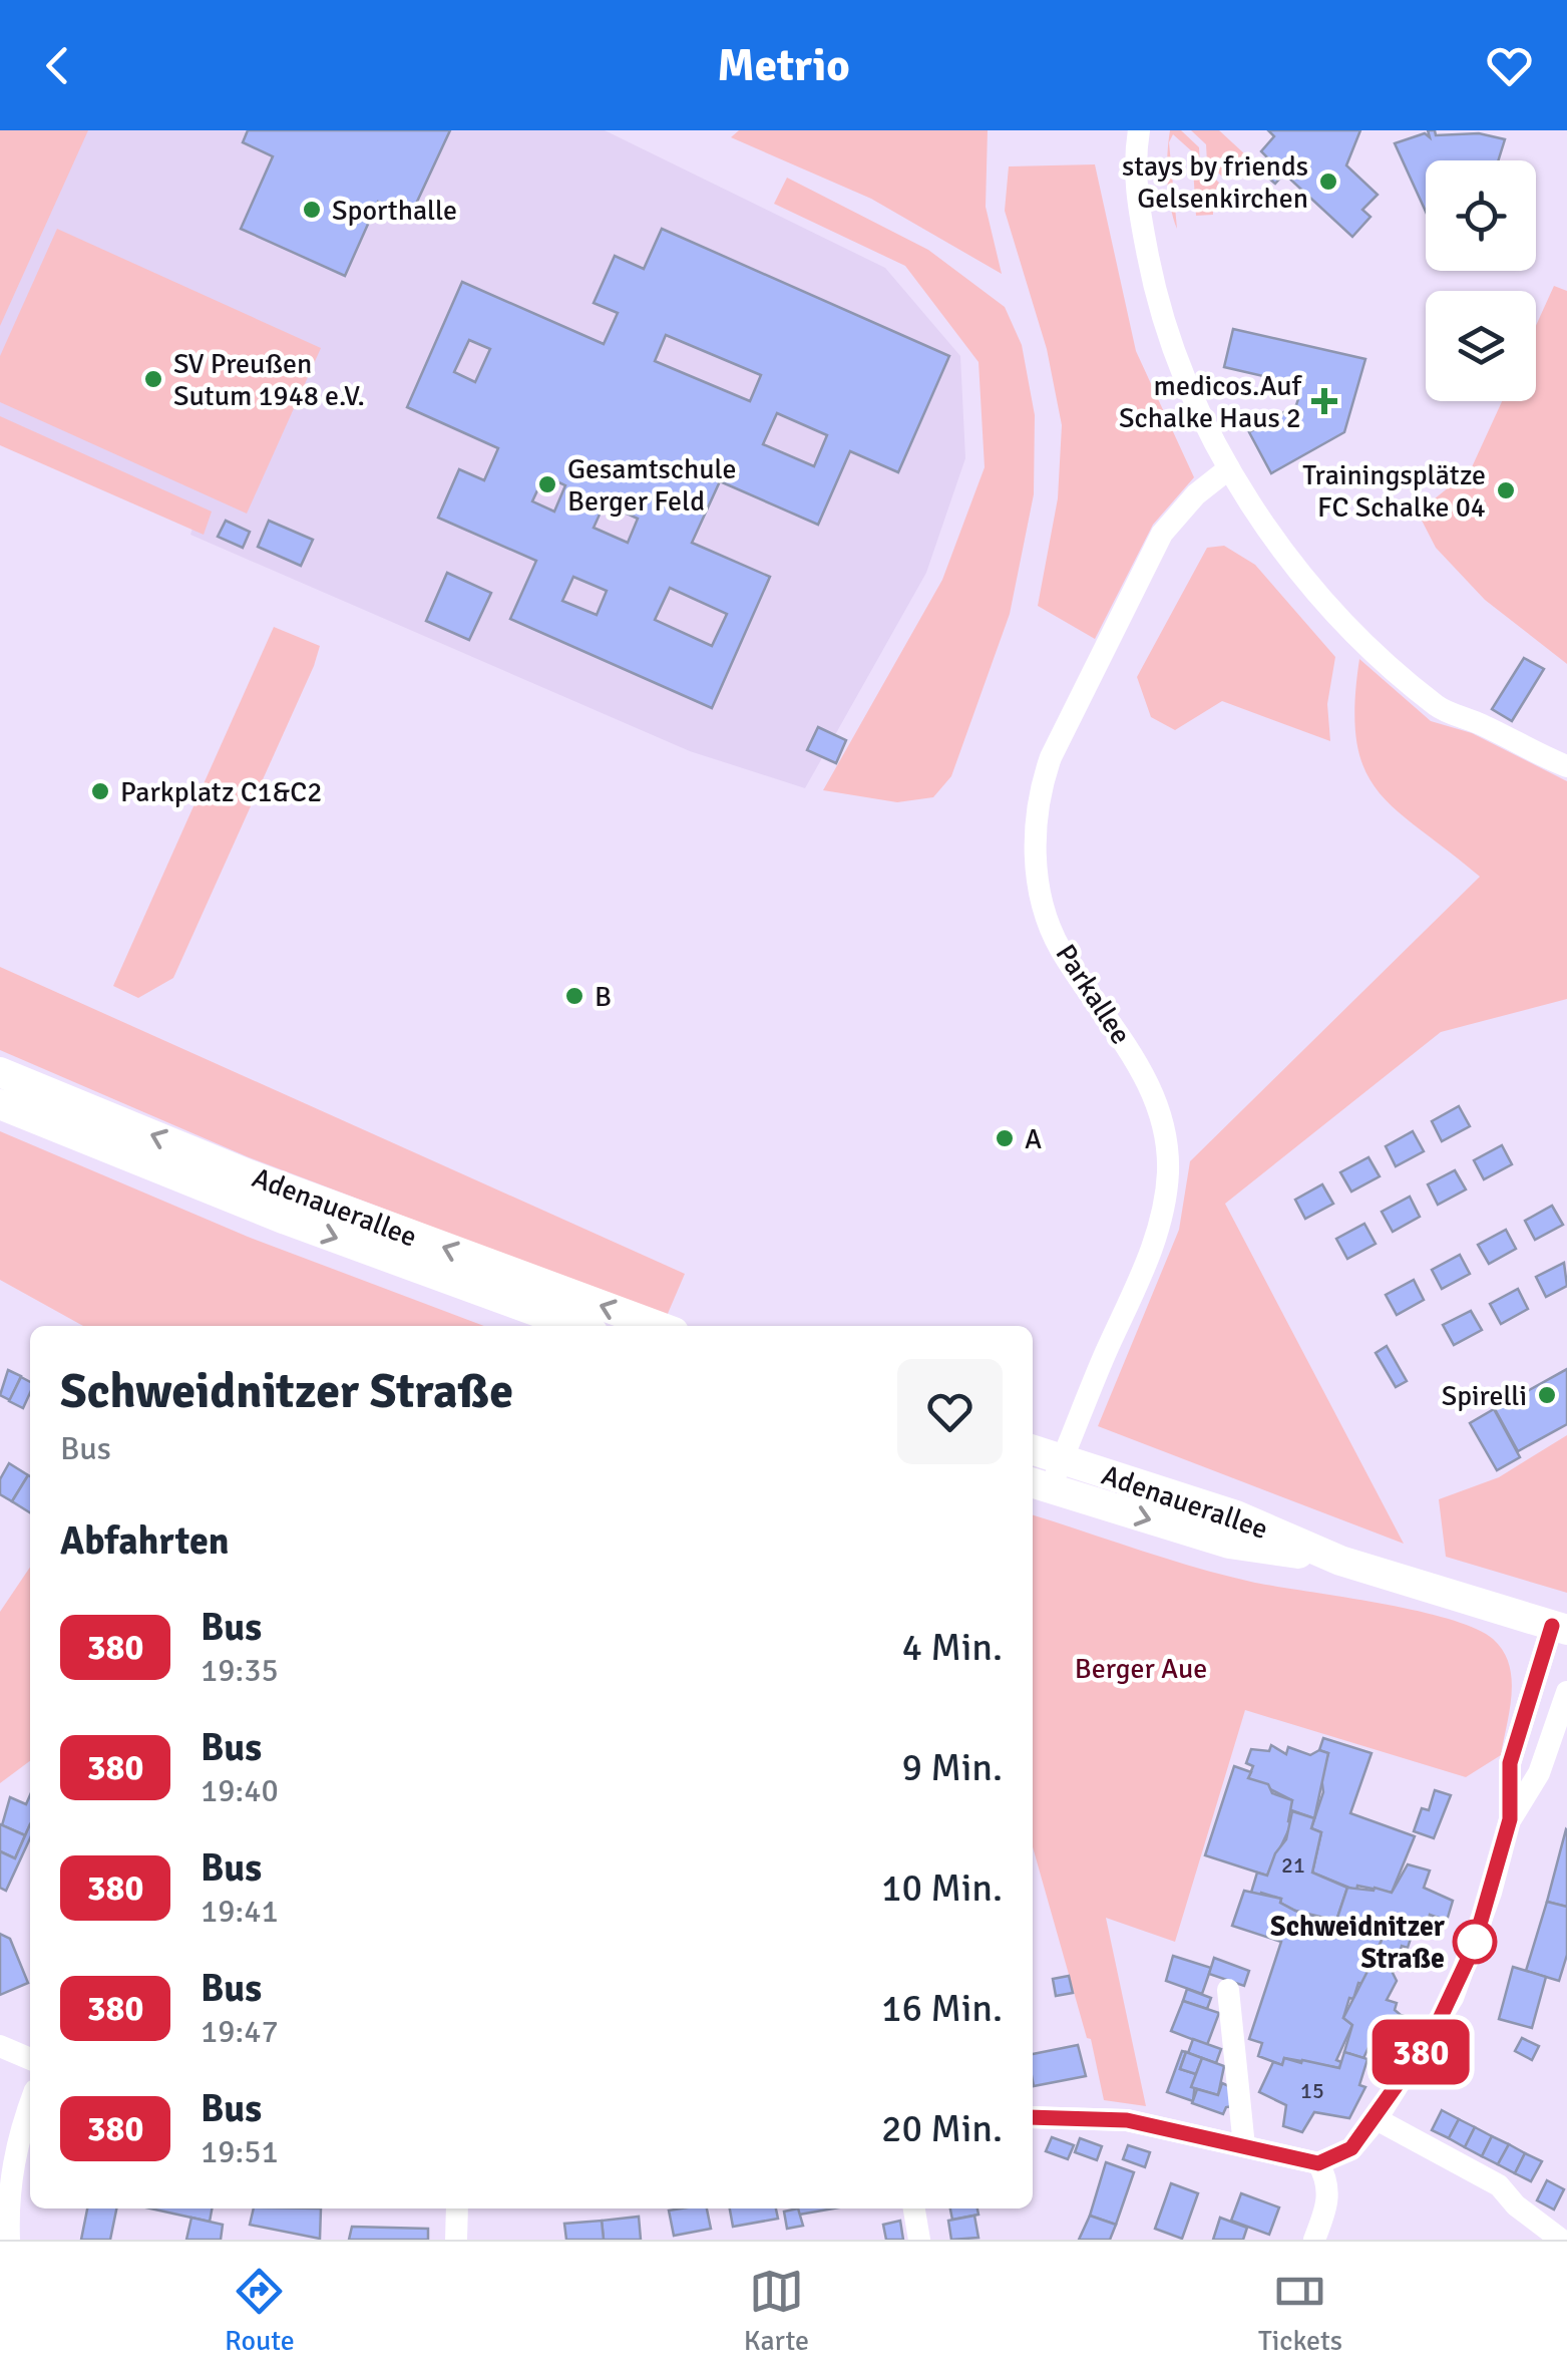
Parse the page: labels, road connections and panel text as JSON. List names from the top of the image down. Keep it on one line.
{"streets":{"main road":["Adenauerallee"],"street":["Parkallee"]},"crossings":[["Parkallee","Adenauerallee"]],"parks":["Berger Aue"],"places":{"other":["stays by friends Gelsenkirchen","Sporthalle","SV Preußen Sutum 1948 e.V.","Gesamtschule Berger Feld","Trainingsplätze FC Schalke 04","Parkplatz C1&C2","B","A","Spirelli","Schweidnitzer Straße"],"health":["medicos.Auf Schalke Haus 2"]},"lines":["bus line 380"],"house_numbers":["21","15"],"page":{"header":"Metrio","on_map":"380","heading":[["Schweidnitzer Straße","Bus"],"Abfahrten"],"list":[{"mark":"380","name":"Bus","note":"19:35","value":"4 Min."},{"mark":"380","name":"Bus","note":"19:40","value":"9 Min."},{"mark":"380","name":"Bus","note":"19:41","value":"10 Min."},{"mark":"380","name":"Bus","note":"19:47","value":"16 Min."},{"mark":"380","name":"Bus","note":"19:51","value":"20 Min."}],"tabs":["Route","Karte","Tickets"]}}
